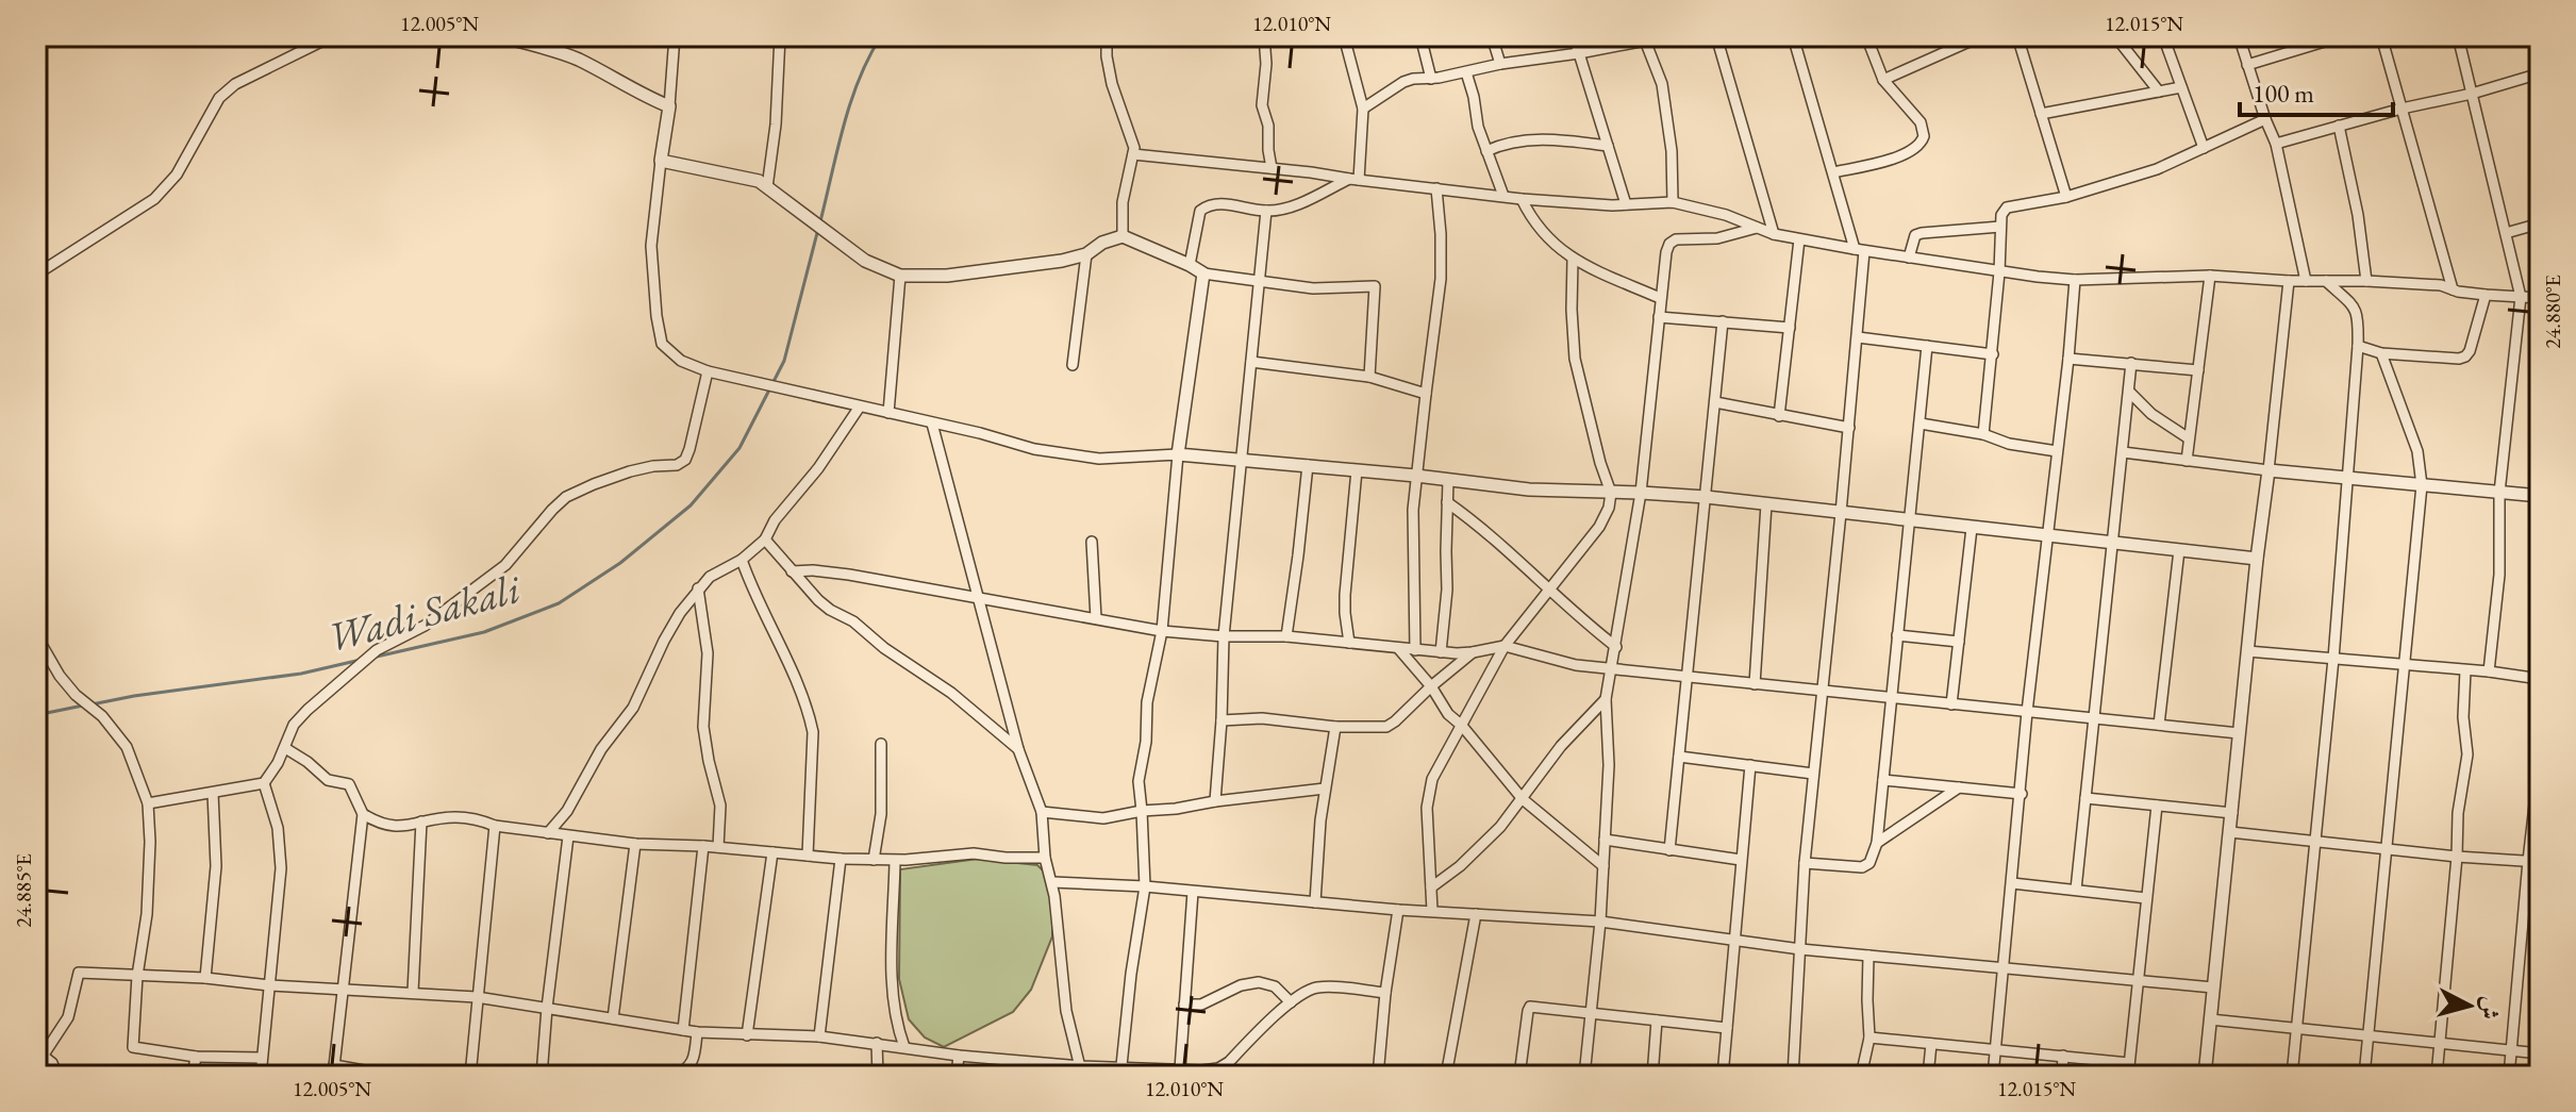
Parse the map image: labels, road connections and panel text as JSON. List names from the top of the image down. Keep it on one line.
{"water":["Wadi Sakali"],"scale_bar":"100 m","north":"right","coordinates":["12.005°N","12.010°N","12.015°N","24.880°E","24.885°E"]}
